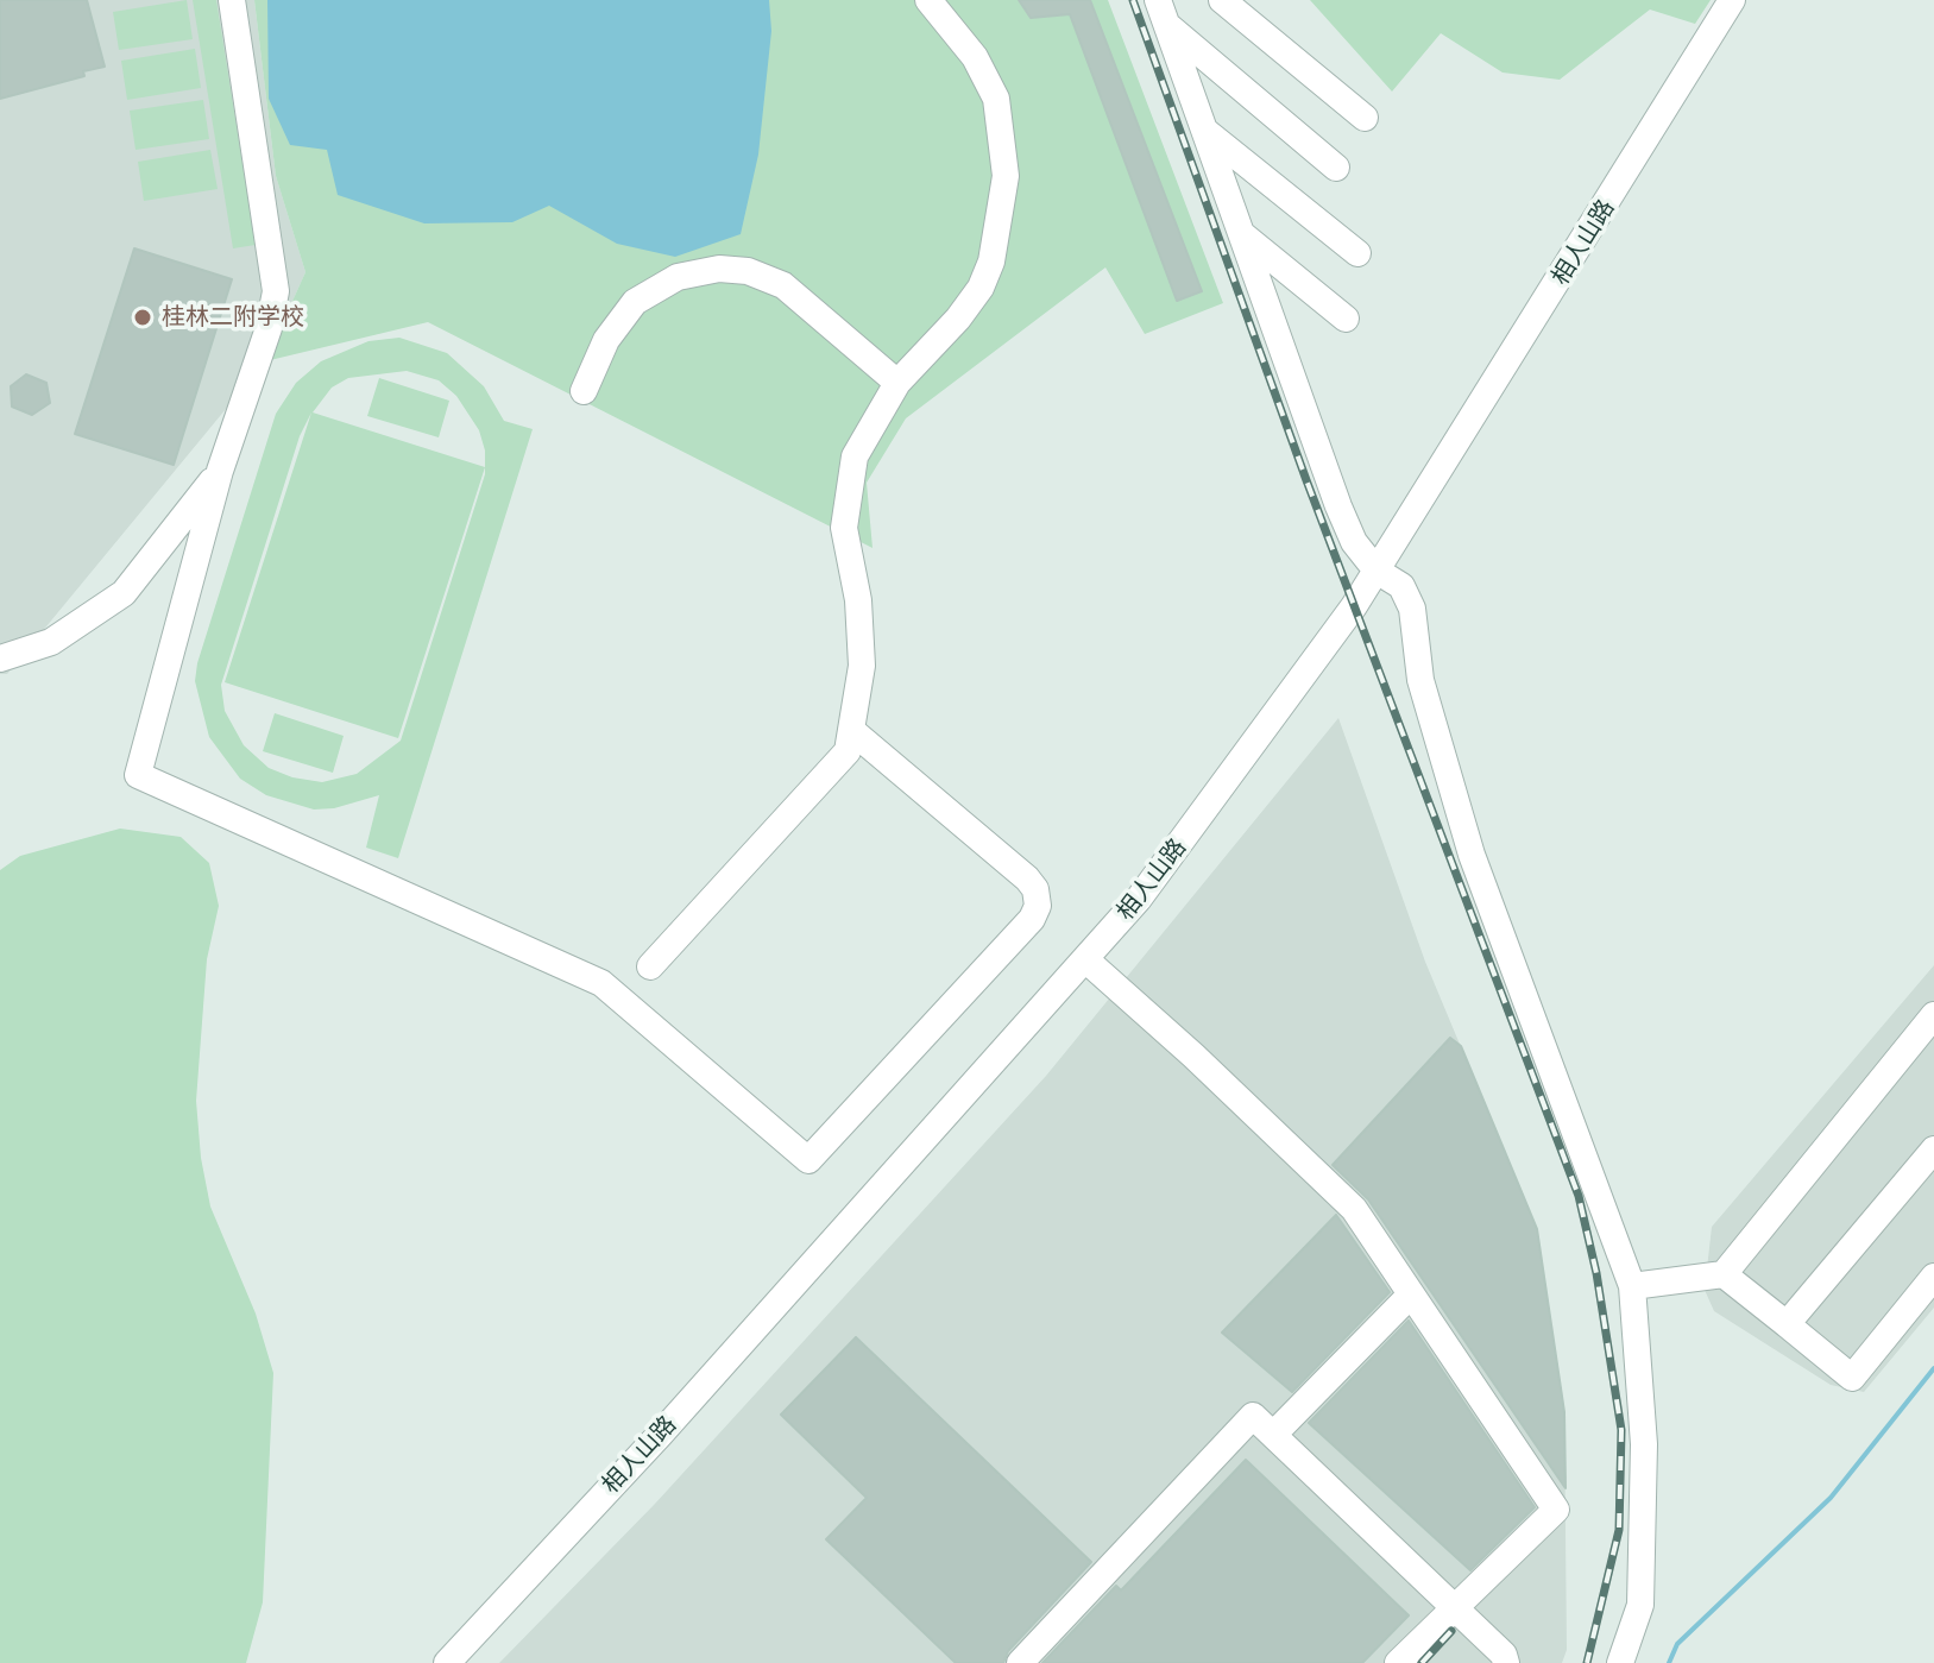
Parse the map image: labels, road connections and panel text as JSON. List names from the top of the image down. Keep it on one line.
{"streets":{"street":["相人山路"]},"places":["桂林二附学校"]}
